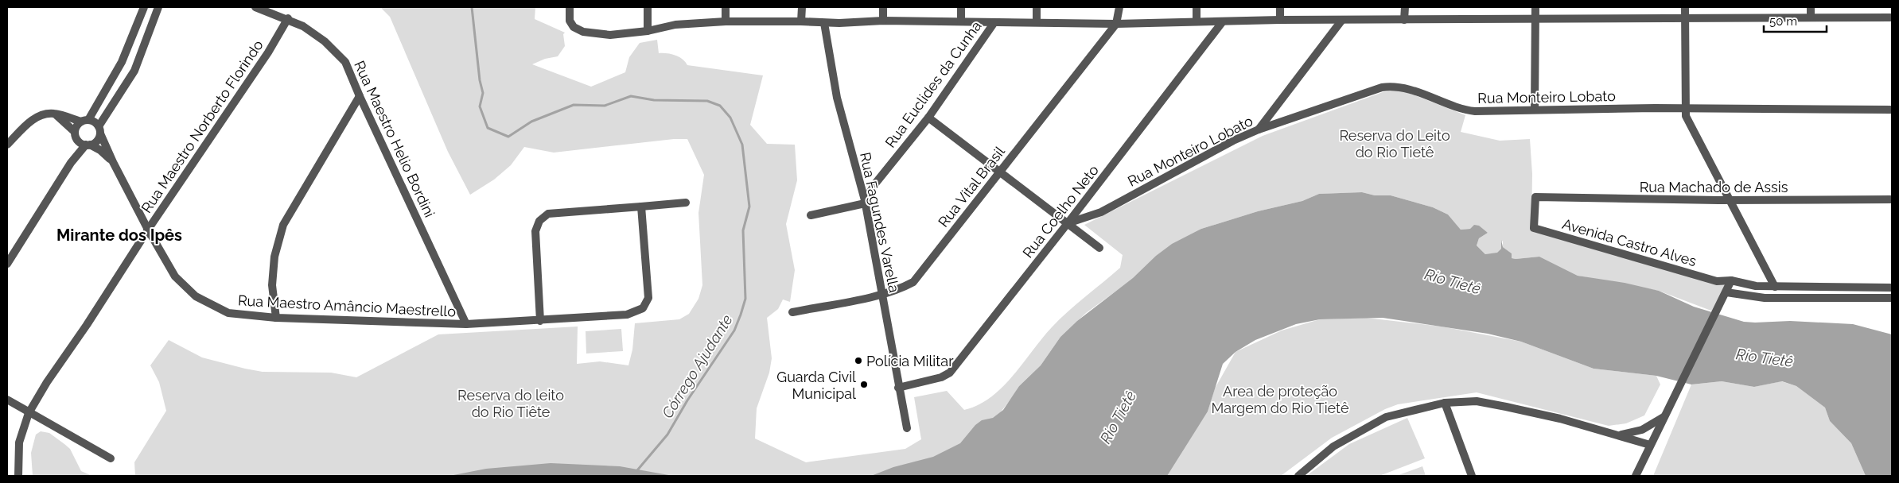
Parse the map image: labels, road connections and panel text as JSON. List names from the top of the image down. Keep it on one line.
{"streets":{"street":["Rua Euclides da Cunha","Rua Monteiro Lobato","Rua Maestro Norberto Florindo","Rua Maestro Helio Bordini","Rua Vital Brasil","Rua Machado de Assis","Rua Coelho Neto","Rua Fagundes Varella","Avenida Castro Alves","Rua Maestro Amâncio Maestrello"]},"crossings":[["Rua Euclides da Cunha","Rua Fagundes Varella"],["Rua Monteiro Lobato","Rua Coelho Neto"],["Rua Maestro Norberto Florindo","Rua Maestro Helio Bordini"],["Rua Maestro Norberto Florindo","Rua Maestro Amâncio Maestrello"],["Rua Maestro Helio Bordini","Rua Maestro Amâncio Maestrello"],["Rua Vital Brasil","Rua Fagundes Varella"],["Rua Machado de Assis","Avenida Castro Alves"],["Rua Coelho Neto","Rua Fagundes Varella"]],"districts":["Mirante dos Ipês"],"water":["Rio Tietê","Córrego Ajudante"],"parks":["Reserva do Leito do Rio Tietê","Area de proteção Margem do Rio Tietê","Reserva do leito do Rio Tiête"],"places":["Polícia Militar","Guarda Civil Municipal"],"scale_bar":"50 m"}
